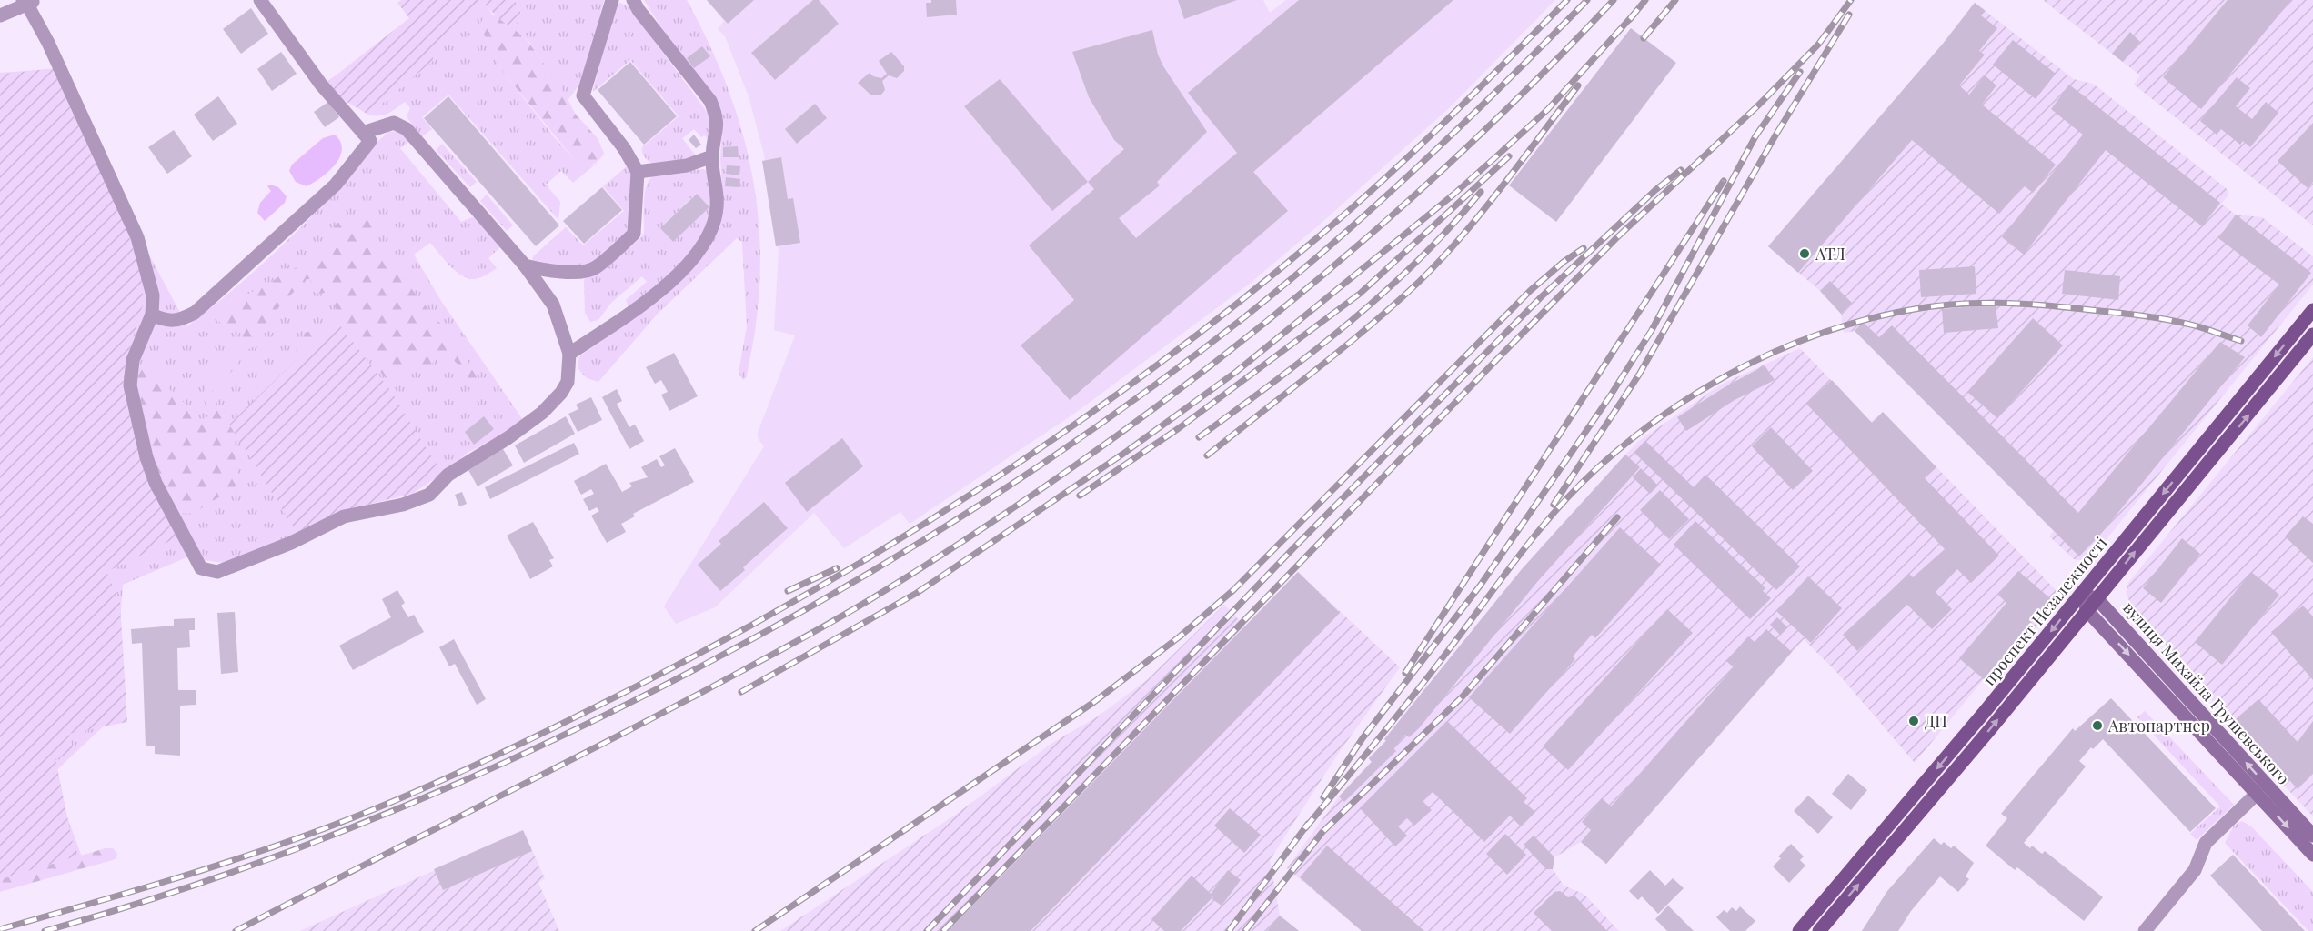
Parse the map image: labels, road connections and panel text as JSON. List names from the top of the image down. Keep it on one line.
{"streets":{"main road":["проспект Незалежності","вулиця Михайла Грушевського"]},"crossings":[["проспект Незалежності","вулиця Михайла Грушевського"]],"places":["АТЛ","ДП","Автопартнер"]}
